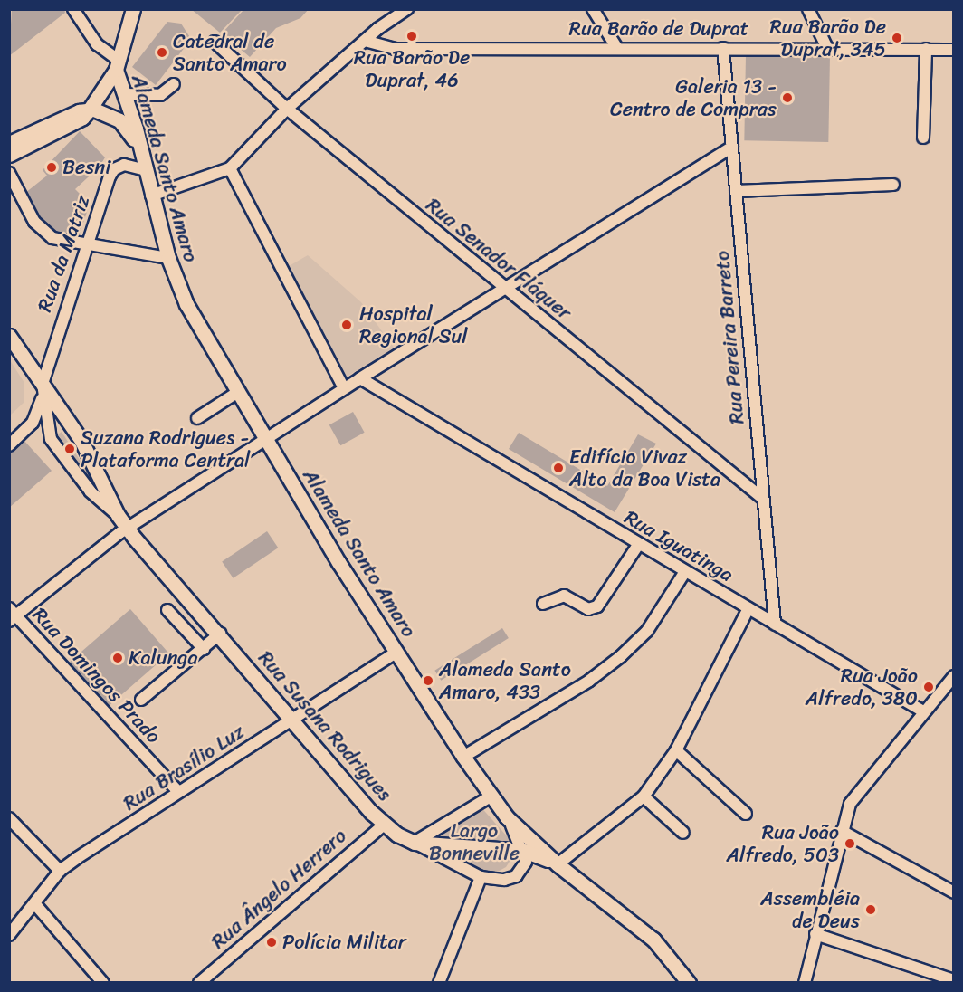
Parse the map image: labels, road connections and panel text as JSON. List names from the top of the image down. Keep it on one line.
{"streets":{"main road":["Alameda Santo Amaro","Rua Susana Rodrigues"],"street":["Rua Barão de Duprat","Rua da Matriz","Rua Senador Fláquer","Rua Pereira Barreto","Rua Iguatinga","Rua Domingos Prado","Rua Brasílio Luz","Rua Ângelo Herrero"]},"crossings":[["Rua Barão de Duprat","Rua Pereira Barreto"],["Alameda Santo Amaro","Rua da Matriz"],["Alameda Santo Amaro","Rua Susana Rodrigues"],["Alameda Santo Amaro","Rua Brasílio Luz"],["Rua da Matriz","Rua Susana Rodrigues"],["Rua Senador Fláquer","Rua Pereira Barreto"],["Rua Pereira Barreto","Rua Iguatinga"],["Rua Domingos Prado","Rua Brasílio Luz"],["Rua Susana Rodrigues","Rua Brasílio Luz"],["Rua Susana Rodrigues","Rua Ângelo Herrero"]],"parks":["Largo Bonneville"],"places":["Rua Barão De Duprat, 46","Rua Barão De Duprat, 345","Catedral de Santo Amaro","Galeria 13 - Centro de Compras","Besni","Hospital Regional Sul","Suzana Rodrigues - Plataforma Central","Edifício Vivaz Alto da Boa Vista","Kalunga","Alameda Santo Amaro, 433","Rua João Alfredo, 380","Rua João Alfredo, 503","Assembléia de Deus","Polícia Militar"]}
